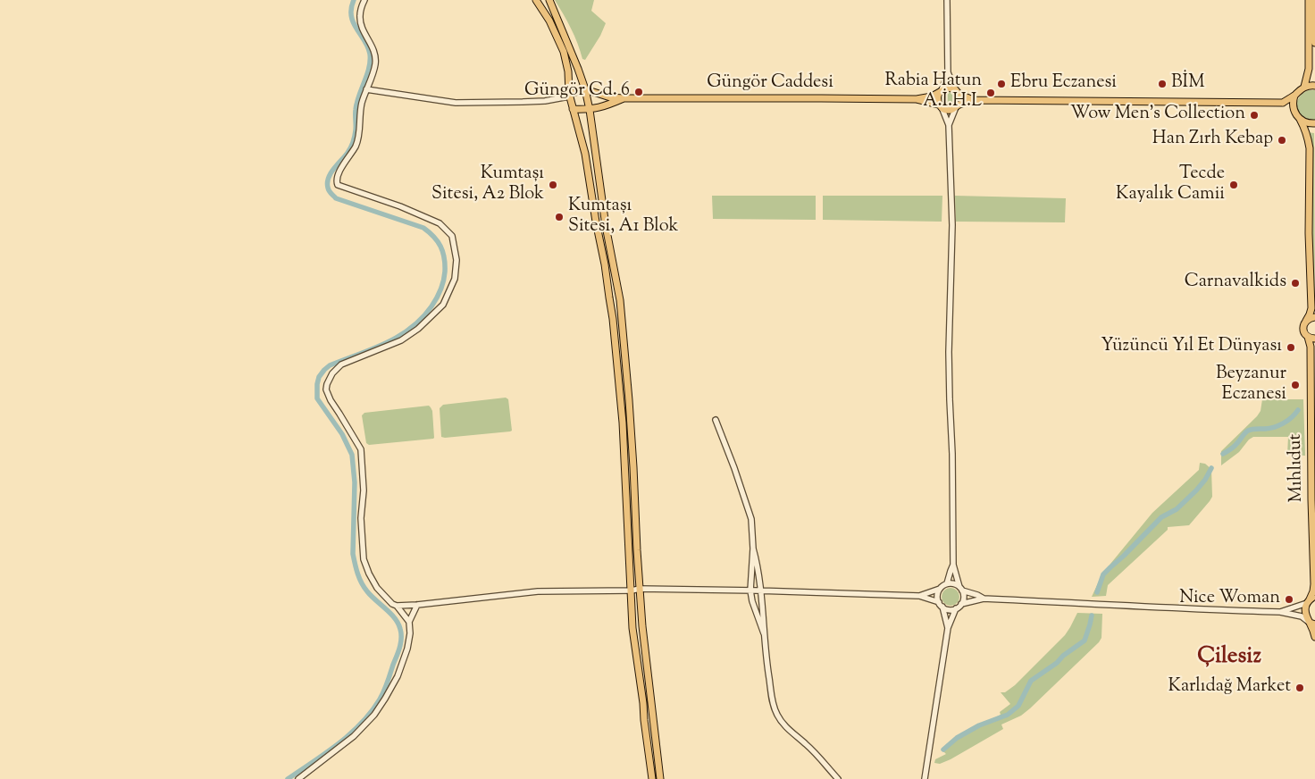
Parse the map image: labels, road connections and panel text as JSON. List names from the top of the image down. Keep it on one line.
{"streets":{"main road":["Güngör Caddesi","Mıhlıdut"]},"districts":["Çilesiz"],"places":["Ebru Eczanesi","BİM","Güngör Cd. 6","Rabia Hatun A.İ.H.L","Wow Men's Collection","Han Zırh Kebap","Kumtaşı Sitesi, A2 Blok","Tecde Kayalık Camii","Kumtaşı Sitesi, A1 Blok","Carnavalkids","Yüzüncü Yıl Et Dünyası","Beyzanur Eczanesi","Nice Woman","Karlıdağ Market"]}
